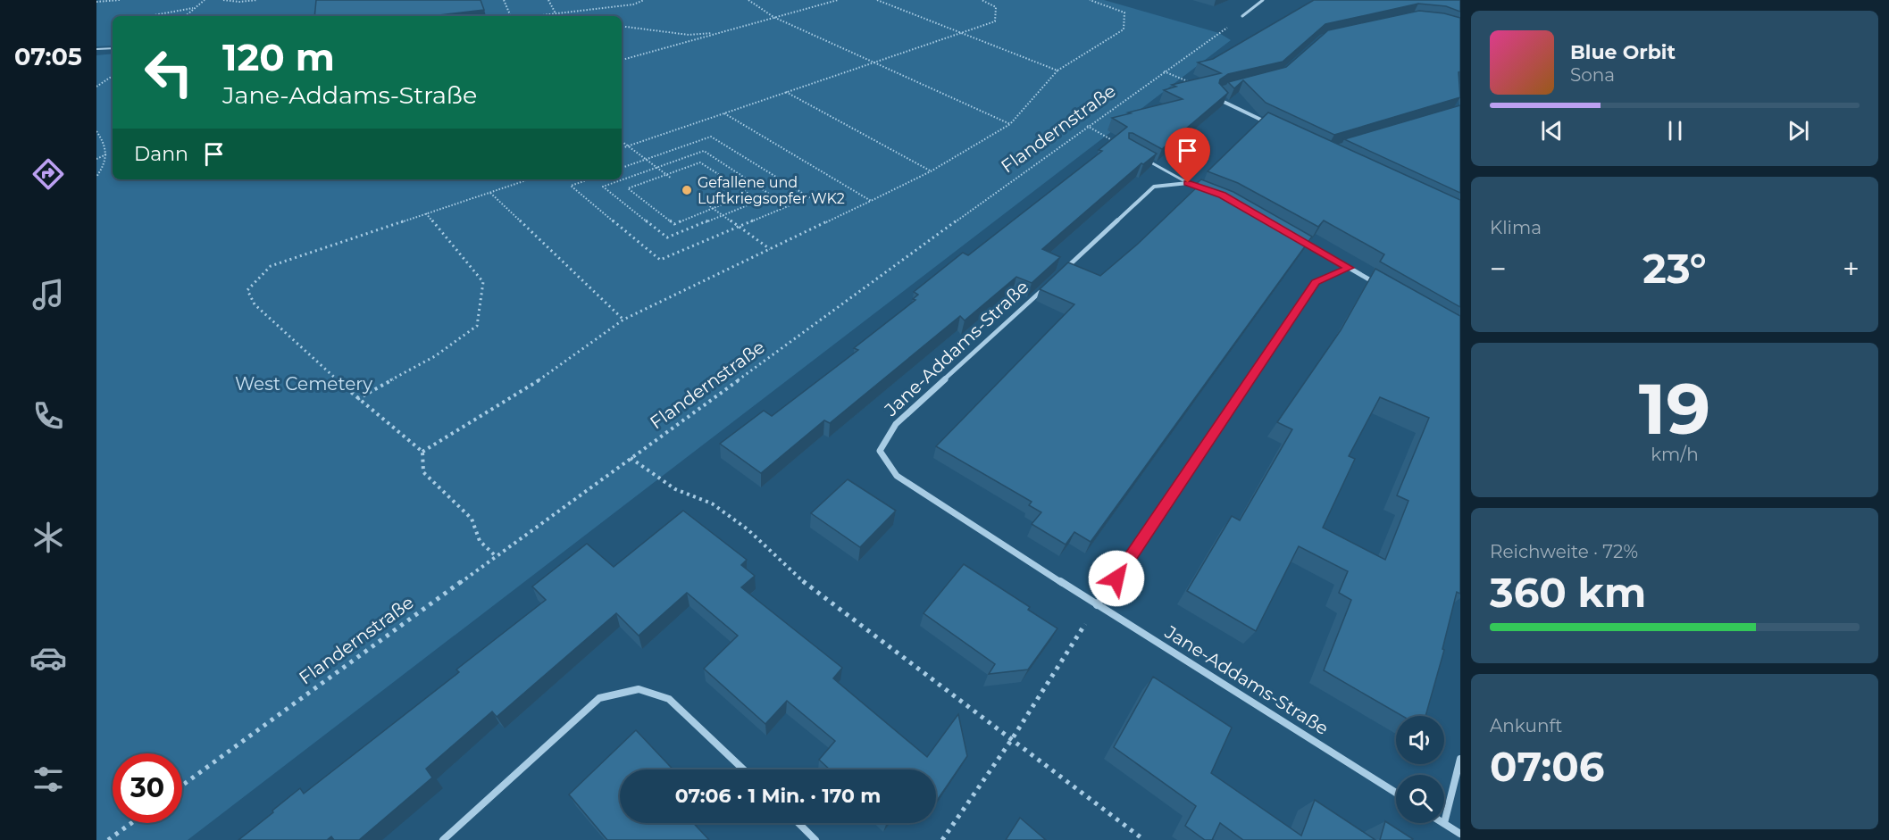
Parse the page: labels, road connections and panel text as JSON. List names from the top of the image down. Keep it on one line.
{"streets":{"street":["Jane-Addams-Straße"],"path":["Flandernstraße"]},"parks":["West Cemetery"],"places":["Gefallene und Luftkriegsopfer WK2"],"page":{"tabs":"07:05","turn":["120 m","Jane-Addams-Straße"],"song":["Blue Orbit","Sona"],"then":"Dann","tile":["Klima",["19","km/h"],["Reichweite · 72%","360 km"],["Ankunft","07:06"]],"heat":["−","23°","+"],"limit":"30","trip":"07:06 · 1 Min. · 170 m"}}
